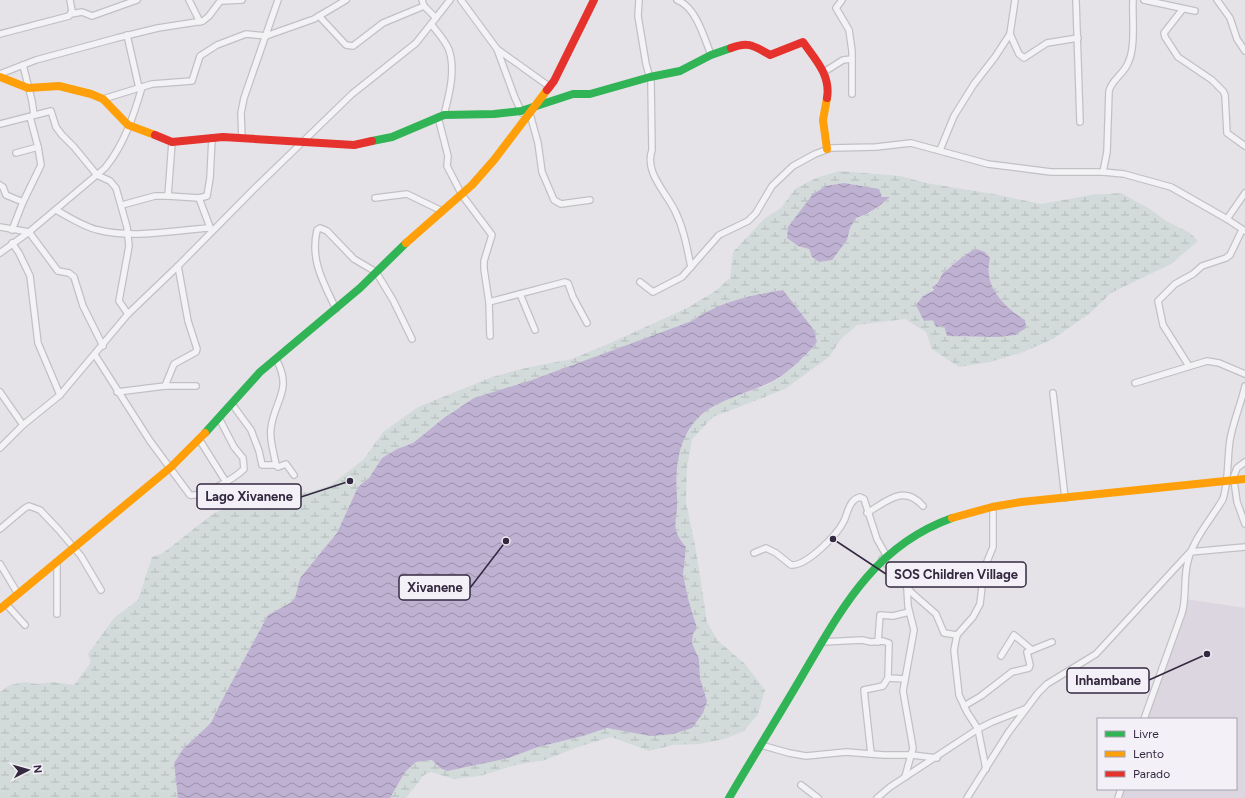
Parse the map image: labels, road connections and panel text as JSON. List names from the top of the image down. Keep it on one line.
{"places":["Lago Xivanene","SOS Children Village","Xivanene","Inhambane"],"legend":["Livre","Lento","Parado"],"north":"right"}
